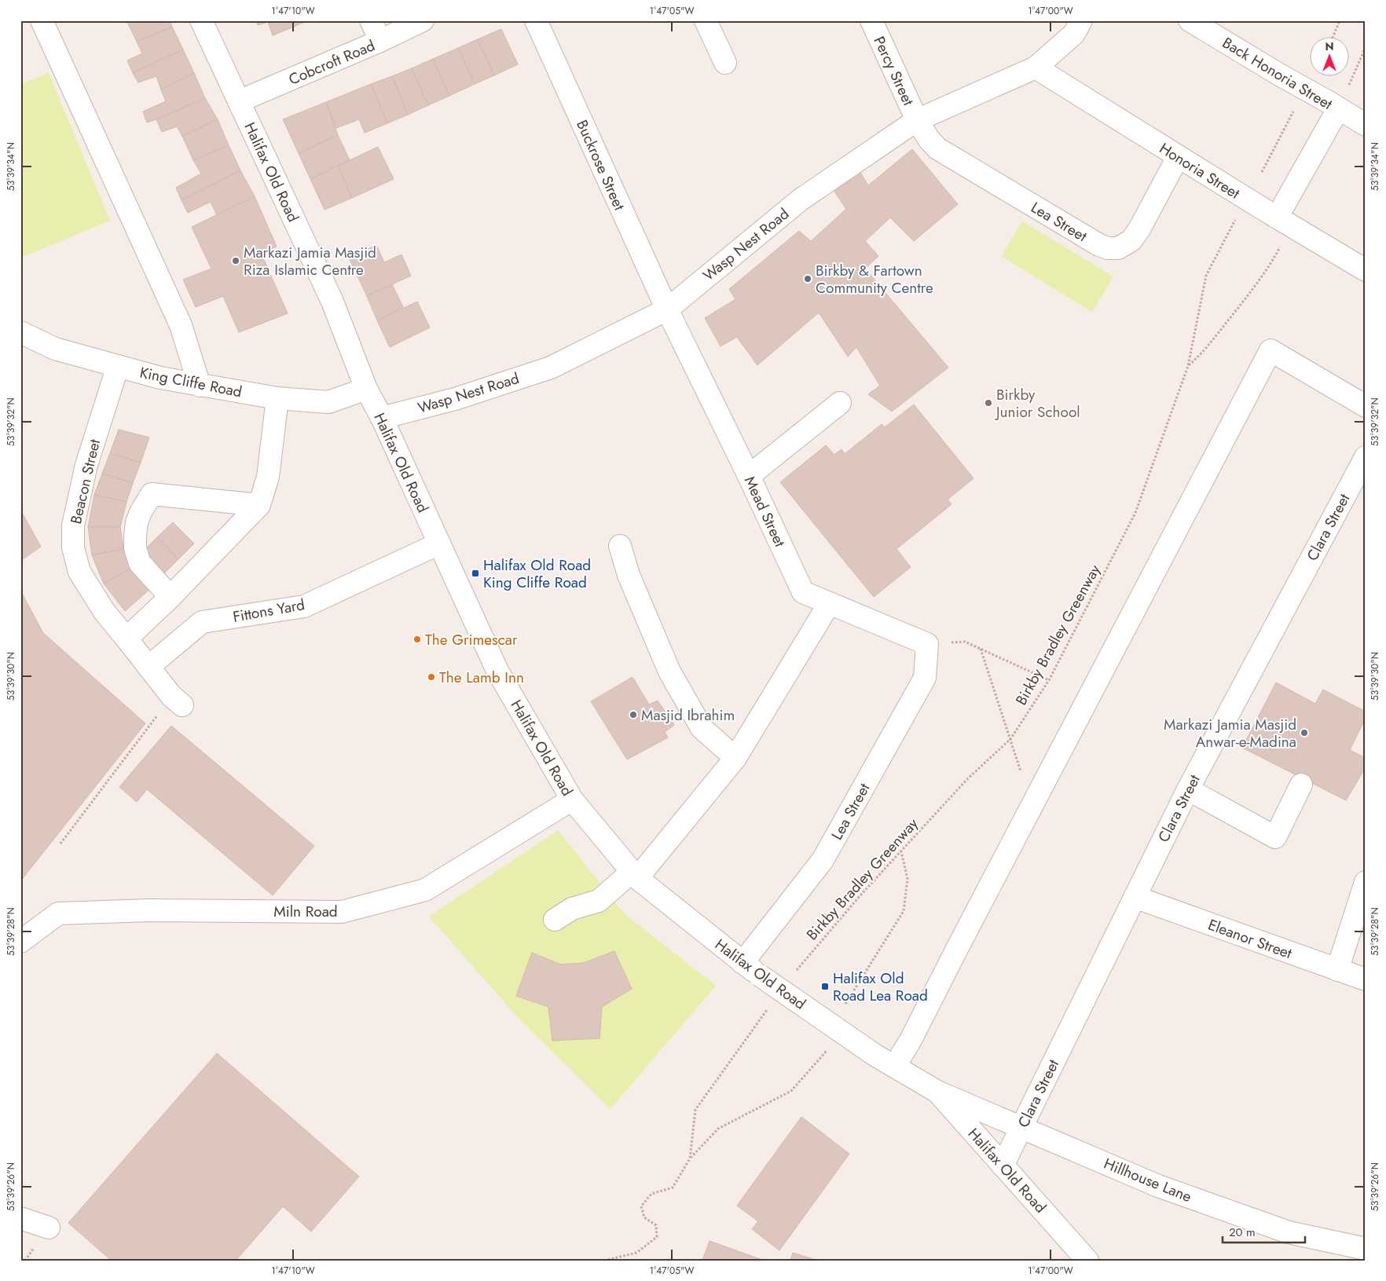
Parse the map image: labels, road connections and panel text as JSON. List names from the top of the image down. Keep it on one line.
{"streets":{"street":["Cobcroft Road","Percy Street","Back Honoria Street","Buckrose Street","Honoria Street","Halifax Old Road","Lea Street","Wasp Nest Road","King Cliffe Road","Beacon Street","Mead Street","Clara Street","Fittons Yard","Miln Road","Eleanor Street","Hillhouse Lane"],"path":["Birkby Bradley Greenway"]},"crossings":[["Cobcroft Road","Halifax Old Road"],["Percy Street","Lea Street"],["Percy Street","Wasp Nest Road"],["Buckrose Street","Wasp Nest Road"],["Buckrose Street","Mead Street"],["Honoria Street","Lea Street"],["Honoria Street","Wasp Nest Road"],["Honoria Street","Birkby Bradley Greenway"],["Halifax Old Road","Lea Street"],["Halifax Old Road","Wasp Nest Road"],["Halifax Old Road","King Cliffe Road"],["Halifax Old Road","Clara Street"],["Halifax Old Road","Fittons Yard"],["Halifax Old Road","Miln Road"],["Halifax Old Road","Hillhouse Lane"],["Lea Street","Wasp Nest Road"],["Lea Street","Mead Street"],["Wasp Nest Road","Mead Street"],["King Cliffe Road","Beacon Street"],["Beacon Street","Fittons Yard"],["Clara Street","Eleanor Street"],["Clara Street","Hillhouse Lane"]],"places":{"other":["Markazi Jamia Masjid Riza Islamic Centre","Birkby & Fartown Community Centre","Birkby Junior School","The Grimescar","The Lamb Inn","Masjid Ibrahim","Markazi Jamia Masjid Anwar-e-Madina"],"transit":["Halifax Old Road King Cliffe Road","Halifax Old Road Lea Road"]},"scale_bar":"20 m","north":"top","coordinates":["1°47'10\"W","1°47'05\"W","1°47'00\"W","53°39'34\"N","53°39'32\"N","53°39'30\"N","53°39'28\"N","53°39'26\"N"]}
